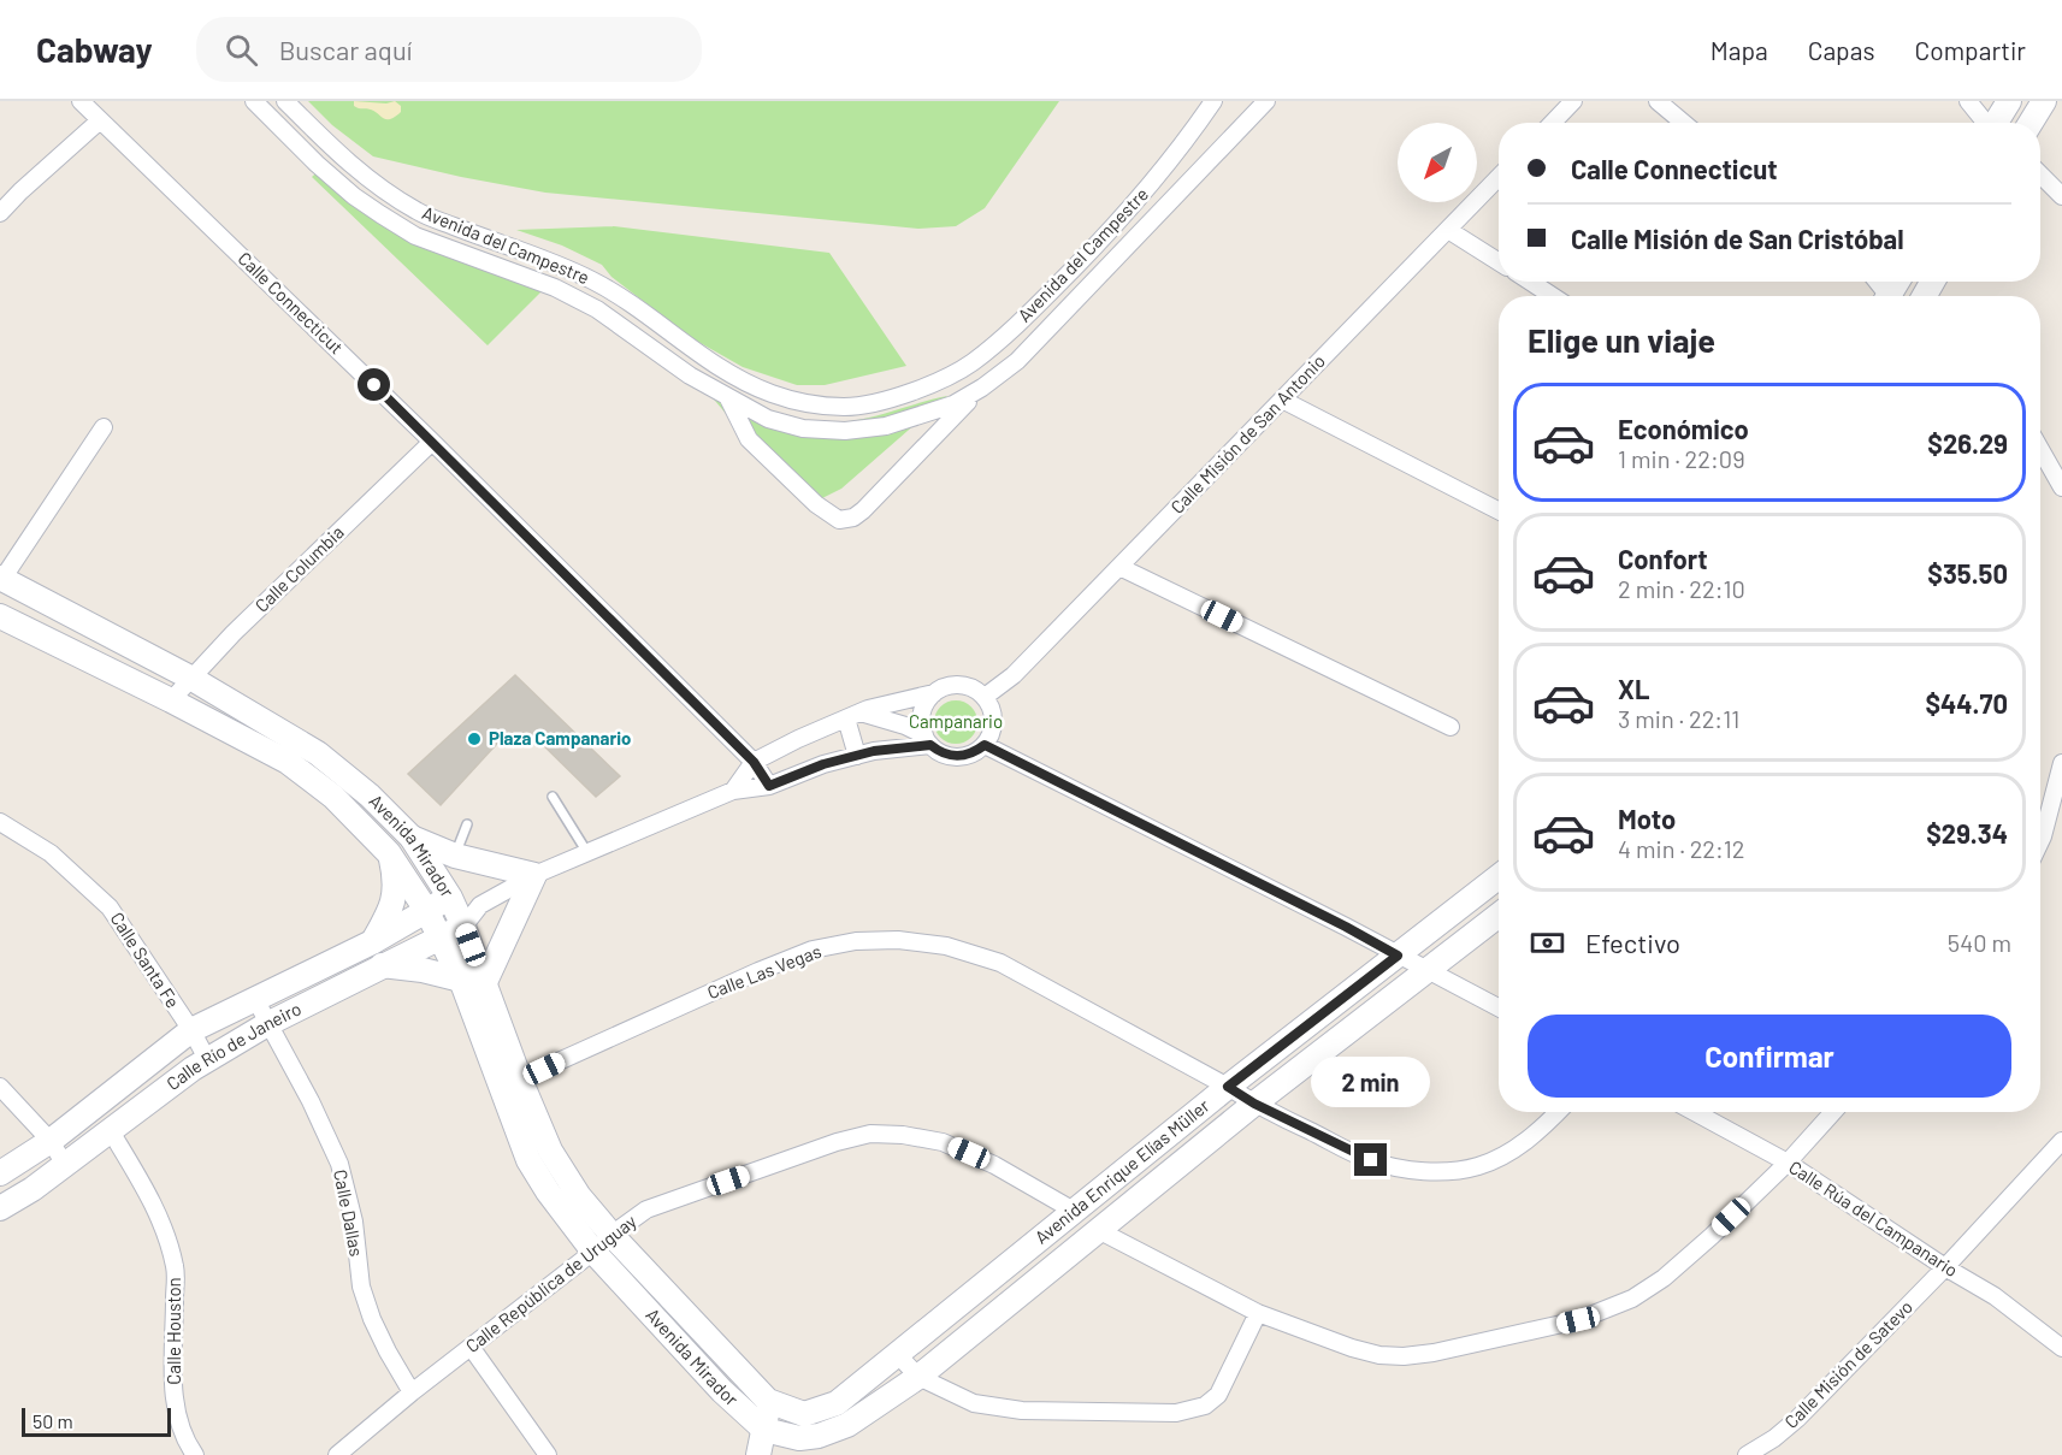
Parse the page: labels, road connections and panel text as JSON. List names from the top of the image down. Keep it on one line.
{"streets":{"main road":["Avenida Mirador","Calle Río de Janeiro","Avenida Enrique Elías Müller"],"street":["Avenida del Campestre","Calle Connecticut","Calle Misión de San Antonio","Calle Columbia","Calle Santa Fe","Calle Las Vegas","Calle Dallas","Calle Rúa del Campanario","Calle República de Uruguay","Calle Houston","Calle Misión de Satevo"]},"crossings":[["Calle Connecticut","Calle Columbia"],["Calle Connecticut","Calle Río de Janeiro"],["Calle Misión de San Antonio","Calle Río de Janeiro"],["Calle Columbia","Avenida Mirador"],["Avenida Mirador","Calle Las Vegas"],["Avenida Mirador","Calle Río de Janeiro"],["Avenida Mirador","Avenida Enrique Elías Müller"],["Avenida Mirador","Calle República de Uruguay"],["Calle Santa Fe","Calle Río de Janeiro"],["Calle Las Vegas","Avenida Enrique Elías Müller"],["Calle Río de Janeiro","Calle Dallas"],["Calle Río de Janeiro","Calle Houston"],["Avenida Enrique Elías Müller","Calle República de Uruguay"],["Calle Dallas","Calle República de Uruguay"],["Calle Rúa del Campanario","Calle Misión de Satevo"]],"parks":["Campanario"],"places":["Plaza Campanario"],"scale_bar":"50 m","north":"bottom left","page":{"header":"Cabway","search":"Buscar aquí","nav":["Mapa","Capas","Compartir"],"banner":["Calle Connecticut","Calle Misión de San Cristóbal"],"heading":"Elige un viaje","list":[{"name":"Económico","note":"1 min · 22:09","value":"$26.29"},{"name":"Confort","note":"2 min · 22:10","value":"$35.50"},{"name":"XL","note":"3 min · 22:11","value":"$44.70"},{"name":"Moto","note":"4 min · 22:12","value":"$29.34"}],"pay":["Efectivo","540 m"],"buttons":"Confirmar","bubble":"2 min","scale":"50 m"}}
